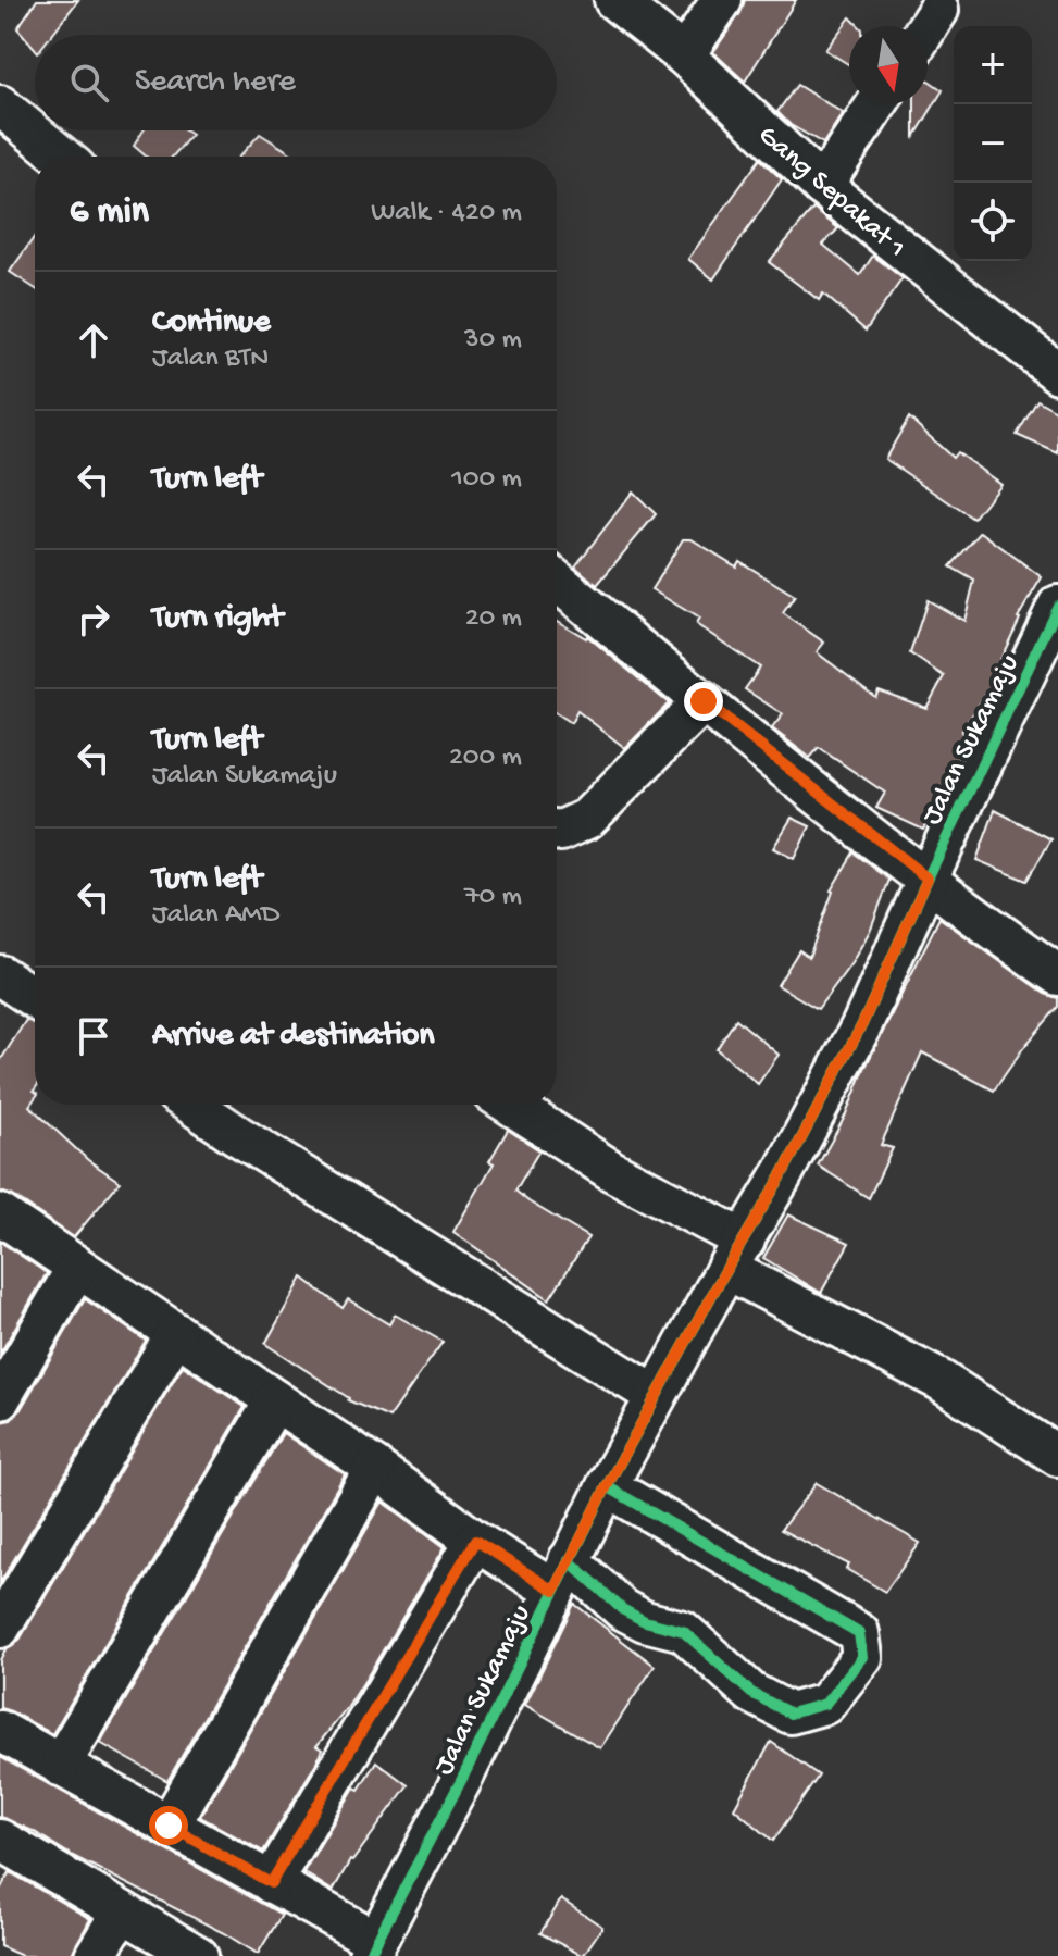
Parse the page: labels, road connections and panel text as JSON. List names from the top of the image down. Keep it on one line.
{"streets":{"street":["Gang Sepakat 1","Jalan Sukamaju"]},"north":"bottom","page":{"map_buttons":["+","−"],"search":"Search here","heading":["6 min","Walk · 420 m"],"list":[["Continue","Jalan BTN","30 m"],["Turn left","100 m"],["Turn right","20 m"],["Turn left","Jalan Sukamaju","200 m"],["Turn left","Jalan AMD","70 m"],"Arrive at destination"]}}
